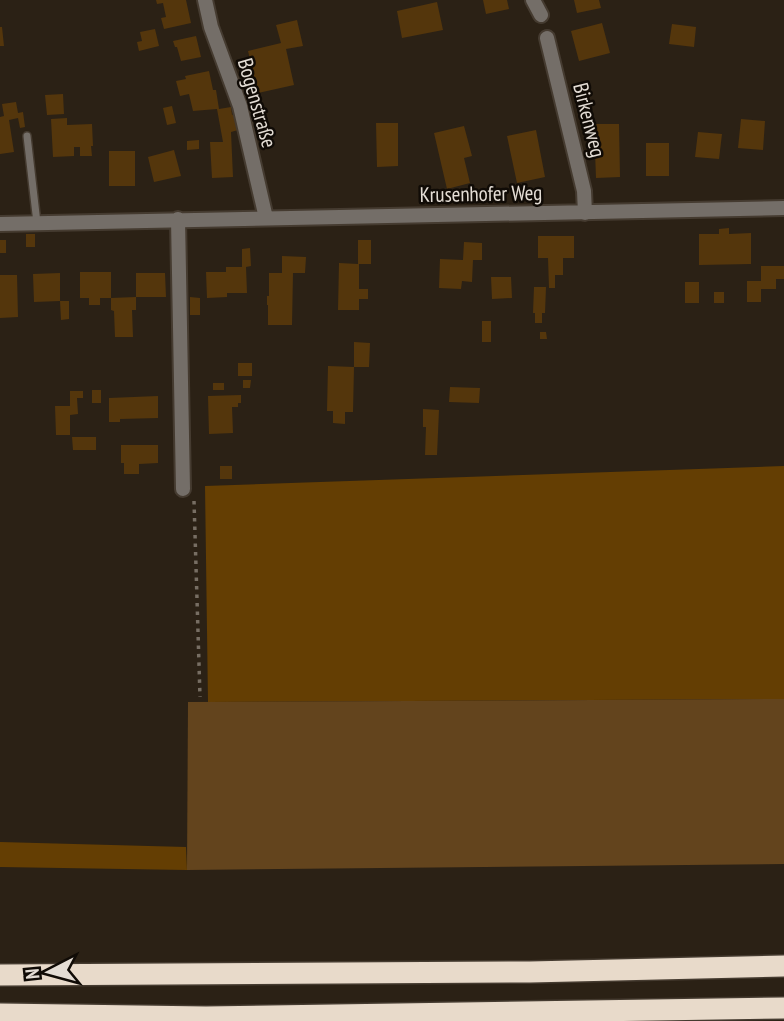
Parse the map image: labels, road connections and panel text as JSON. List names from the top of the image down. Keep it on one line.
{"streets":{"street":["Bogenstraße","Birkenweg","Krusenhofer Weg"]},"crossings":[["Bogenstraße","Krusenhofer Weg"],["Birkenweg","Krusenhofer Weg"]],"north":"left"}
